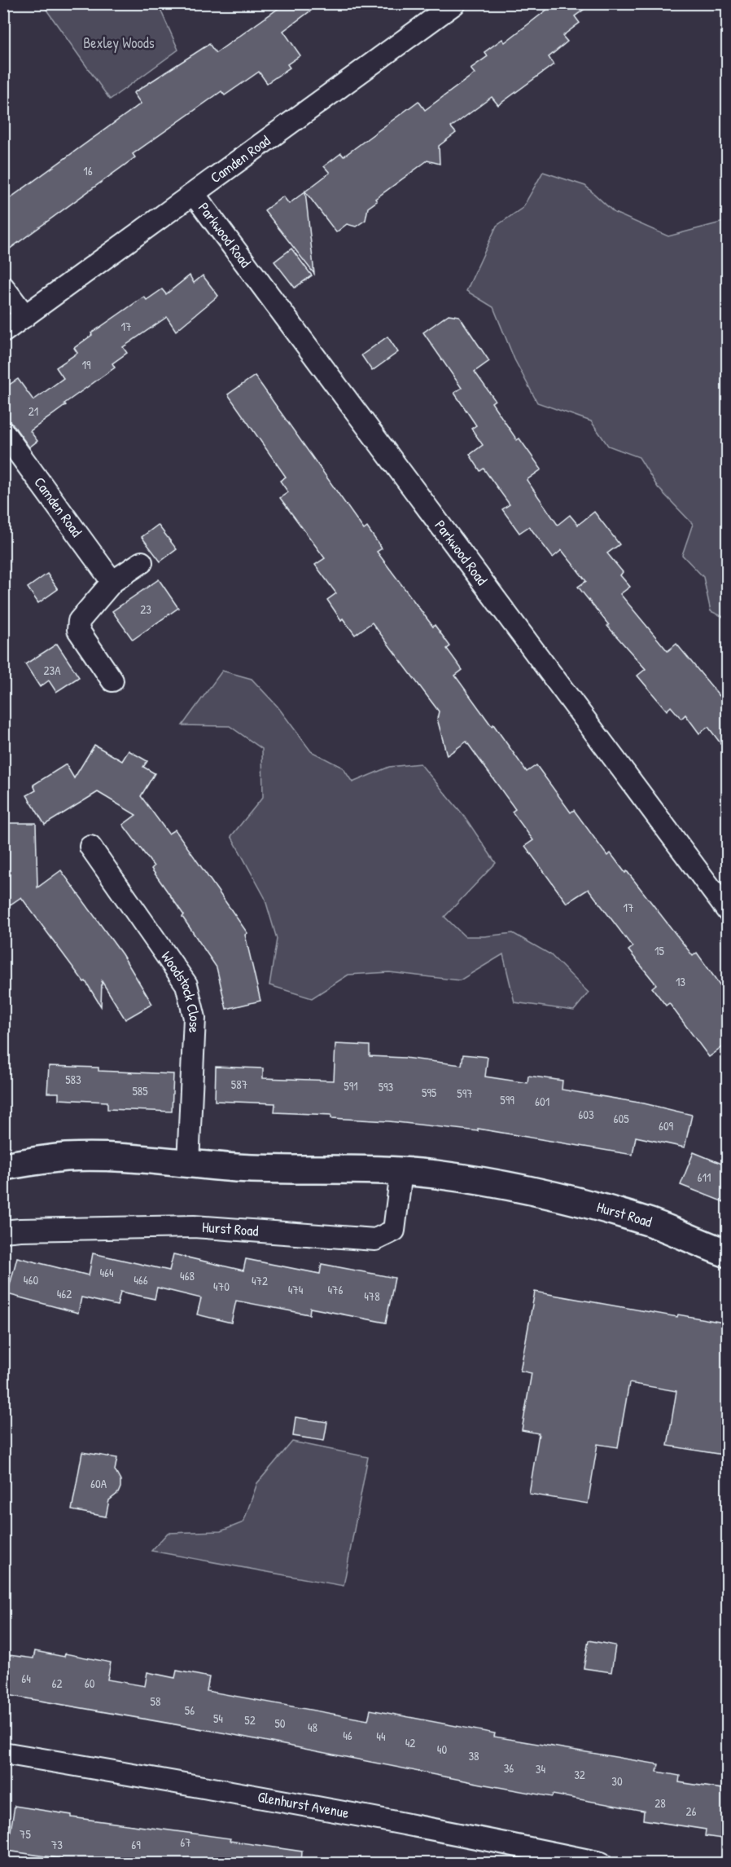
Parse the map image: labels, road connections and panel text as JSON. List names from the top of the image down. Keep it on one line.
{"streets":{"main road":["Hurst Road"],"street":["Camden Road","Parkwood Road","Woodstock Close","Glenhurst Avenue"]},"crossings":[["Camden Road","Parkwood Road"],["Woodstock Close","Hurst Road"]],"parks":["Bexley Woods"],"house_numbers":["16","17","19","21","23","23A","17","15","13","583","587","591","593","585","595","597","599","601","603","605","609","611","464","468","460","466","472","470","474","476","462","478","60A","64","62","60","58","56","54","52","50","48","46","44","42","40","38","36","34","32","30","28","26","75","67","73","69"]}
